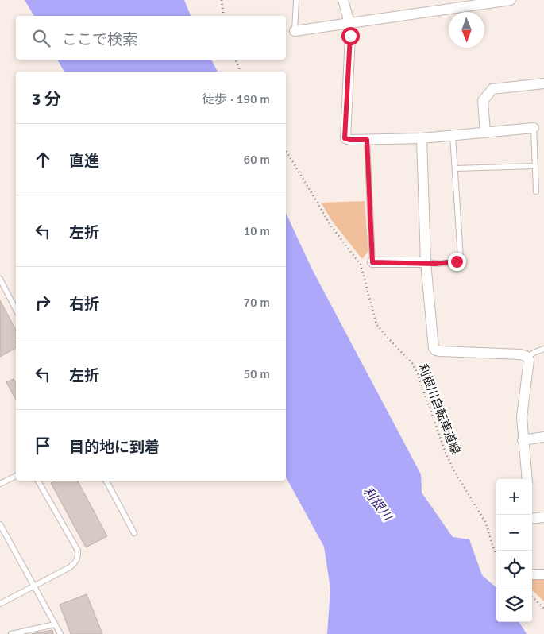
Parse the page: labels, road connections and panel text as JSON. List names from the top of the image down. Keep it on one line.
{"streets":{"path":["利根川自転車道線"]},"water":["利根川"],"north":"bottom","page":{"search":"ここで検索","heading":["3 分","徒歩 · 190 m"],"list":[["直進","60 m"],["左折","10 m"],["右折","70 m"],["左折","50 m"],"目的地に到着"],"map_buttons":["+","−"]}}
